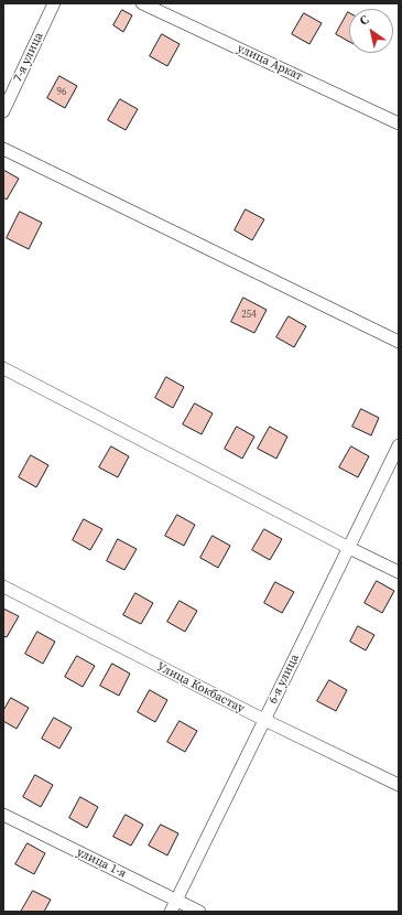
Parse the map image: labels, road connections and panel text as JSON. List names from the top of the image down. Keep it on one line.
{"streets":{"street":["7-я улица","улица Аркат","6-я улица","Улица Кокбастау","улица 1-я"]},"crossings":[["6-я улица","Улица Кокбастау"],["6-я улица","улица 1-я"]],"house_numbers":["96","254"],"north":"top left"}
